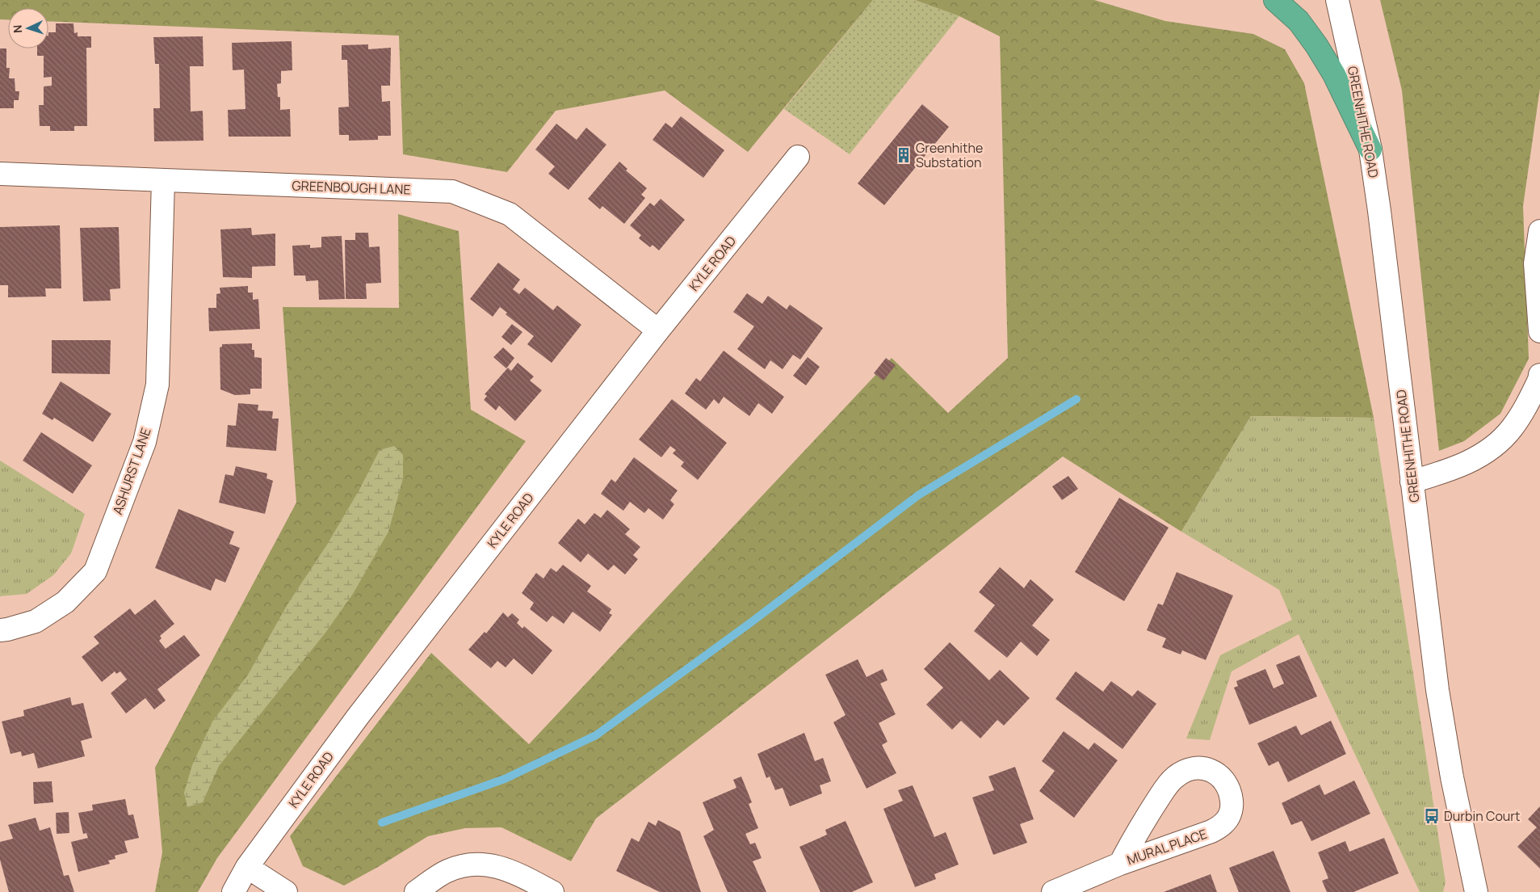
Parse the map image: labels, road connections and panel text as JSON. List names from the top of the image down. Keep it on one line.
{"streets":{"street":["GREENHITHE ROAD","GREENBOUGH LANE","KYLE ROAD","ASHURST LANE","MURAL PLACE"]},"crossings":[["GREENBOUGH LANE","KYLE ROAD"],["GREENBOUGH LANE","ASHURST LANE"]],"places":{"building":["Greenhithe Substation"],"bus stop":["Durbin Court"]},"north":"left"}
